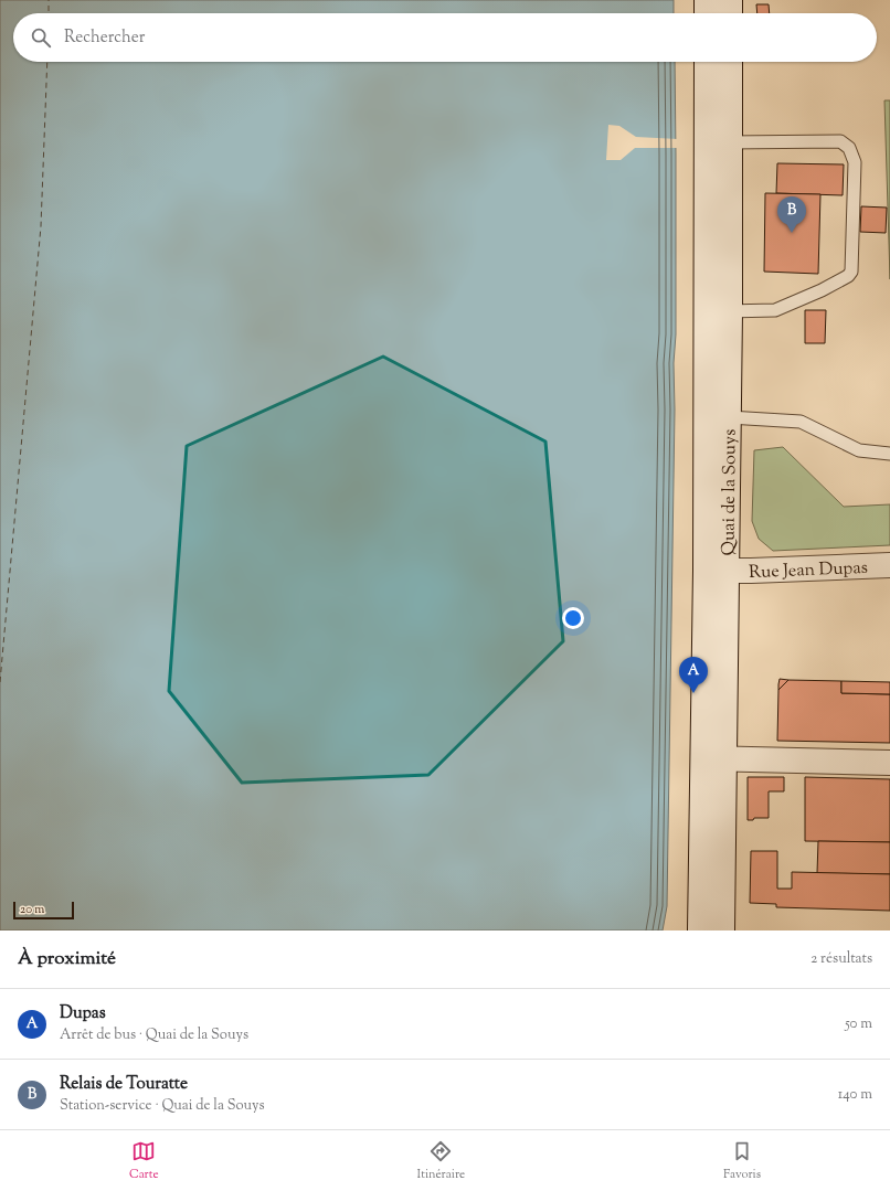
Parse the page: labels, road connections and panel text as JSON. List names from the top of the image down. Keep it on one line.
{"streets":{"main road":["Quai de la Souys","Rue Jean Dupas"]},"crossings":[["Quai de la Souys","Rue Jean Dupas"]],"scale_bar":"20 m","page":{"search":"Rechercher","pins":["B","A"],"scale":"20 m","heading":["À proximité","2 résultats"],"list":[{"mark":"A","name":"Dupas","note":"Arrêt de bus · Quai de la Souys","value":"50 m"},{"mark":"B","name":"Relais de Touratte","note":"Station-service · Quai de la Souys","value":"140 m"}],"nav":["Carte","Itinéraire","Favoris"]}}
